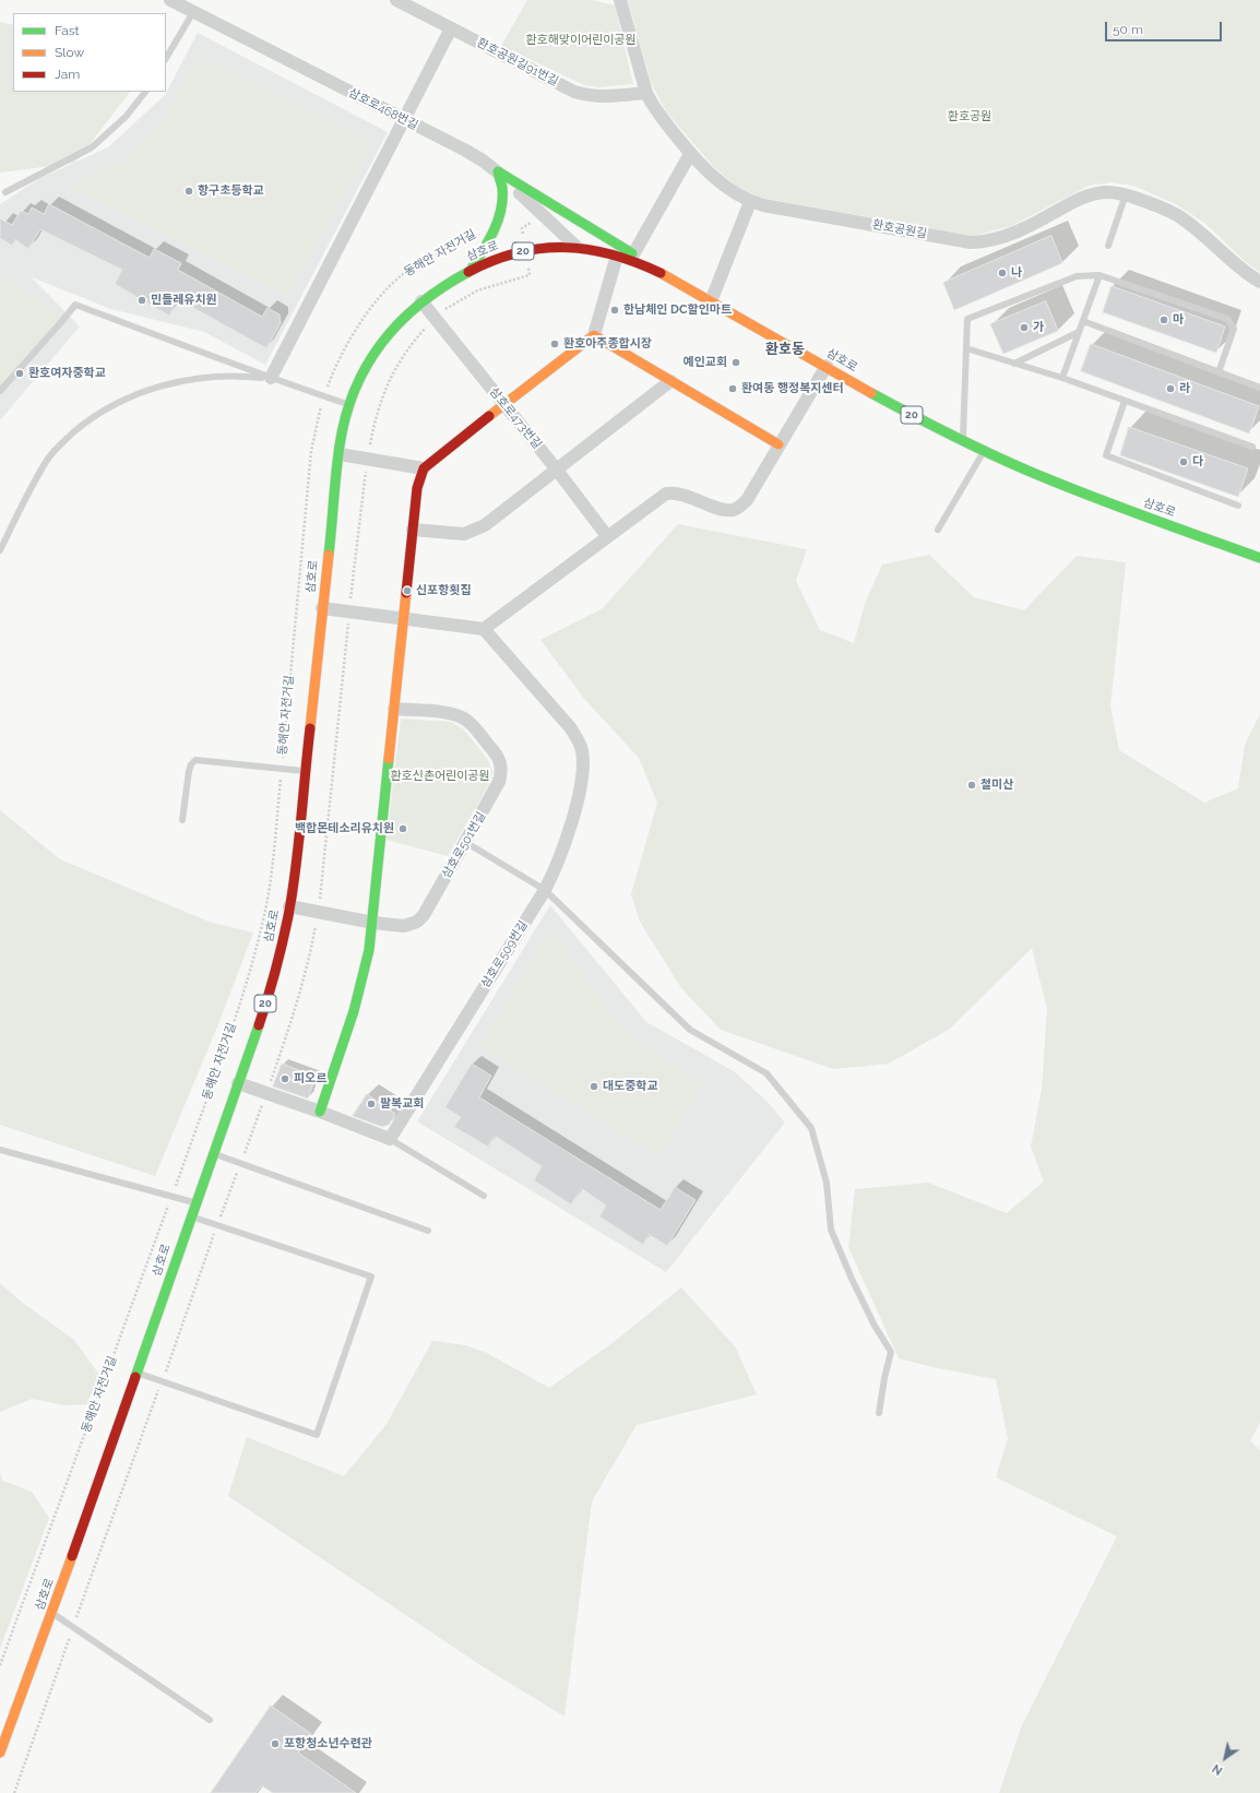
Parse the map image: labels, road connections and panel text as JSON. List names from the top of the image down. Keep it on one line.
{"streets":{"main road":["삼호로","20"],"street":["환호공원길91번길","삼호로468번길","환호공원길","삼호로473번길","삼호로501번길","삼호로509번길"],"path":["동해안 자전거길"]},"crossings":[["환호공원길91번길","환호공원길"],["삼호로468번길","삼호로"],["삼호로","삼호로473번길"],["삼호로","삼호로501번길"]],"districts":["환호동"],"parks":["환호해맞이어린이공원","환호공원","환호신촌어린이공원"],"places":["항구초등학교","나","민들레유치원","한남체인 DC할인마트","마","가","환호아주종합시장","예인교회","환호여자중학교","환여동 행정복지센터","라","다","신포항횟집","철미산","백합몬테소리유치원","피오르","대도중학교","팔복교회","포항청소년수련관"],"legend":["Fast","Slow","Jam"],"scale_bar":"50 m","north":"bottom left"}
